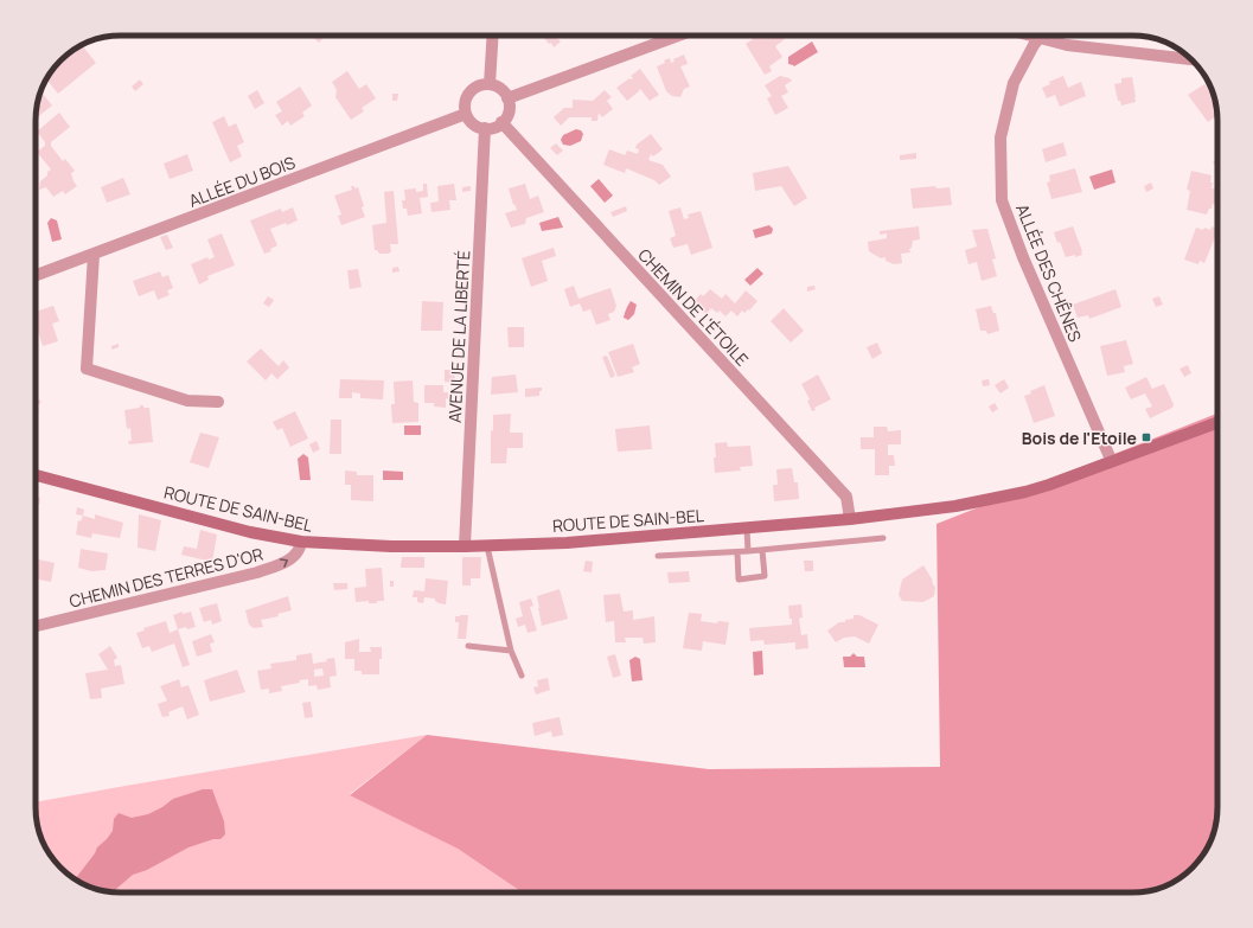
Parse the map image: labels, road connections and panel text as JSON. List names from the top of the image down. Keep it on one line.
{"streets":{"main road":["ROUTE DE SAIN-BEL"],"street":["ALLÉE DU BOIS","ALLÉE DES CHÊNES","CHEMIN DE L'ÉTOILE","AVENUE DE LA LIBERTÉ","CHEMIN DES TERRES D'OR"]},"crossings":[["ALLÉE DU BOIS","CHEMIN DE L'ÉTOILE"],["ALLÉE DU BOIS","AVENUE DE LA LIBERTÉ"],["ALLÉE DES CHÊNES","ROUTE DE SAIN-BEL"],["CHEMIN DE L'ÉTOILE","AVENUE DE LA LIBERTÉ"],["CHEMIN DE L'ÉTOILE","ROUTE DE SAIN-BEL"],["AVENUE DE LA LIBERTÉ","ROUTE DE SAIN-BEL"],["ROUTE DE SAIN-BEL","CHEMIN DES TERRES D'OR"]],"one_way":["CHEMIN DES TERRES D'OR"],"places":{"transit":["Bois de l'Etoile"]}}
